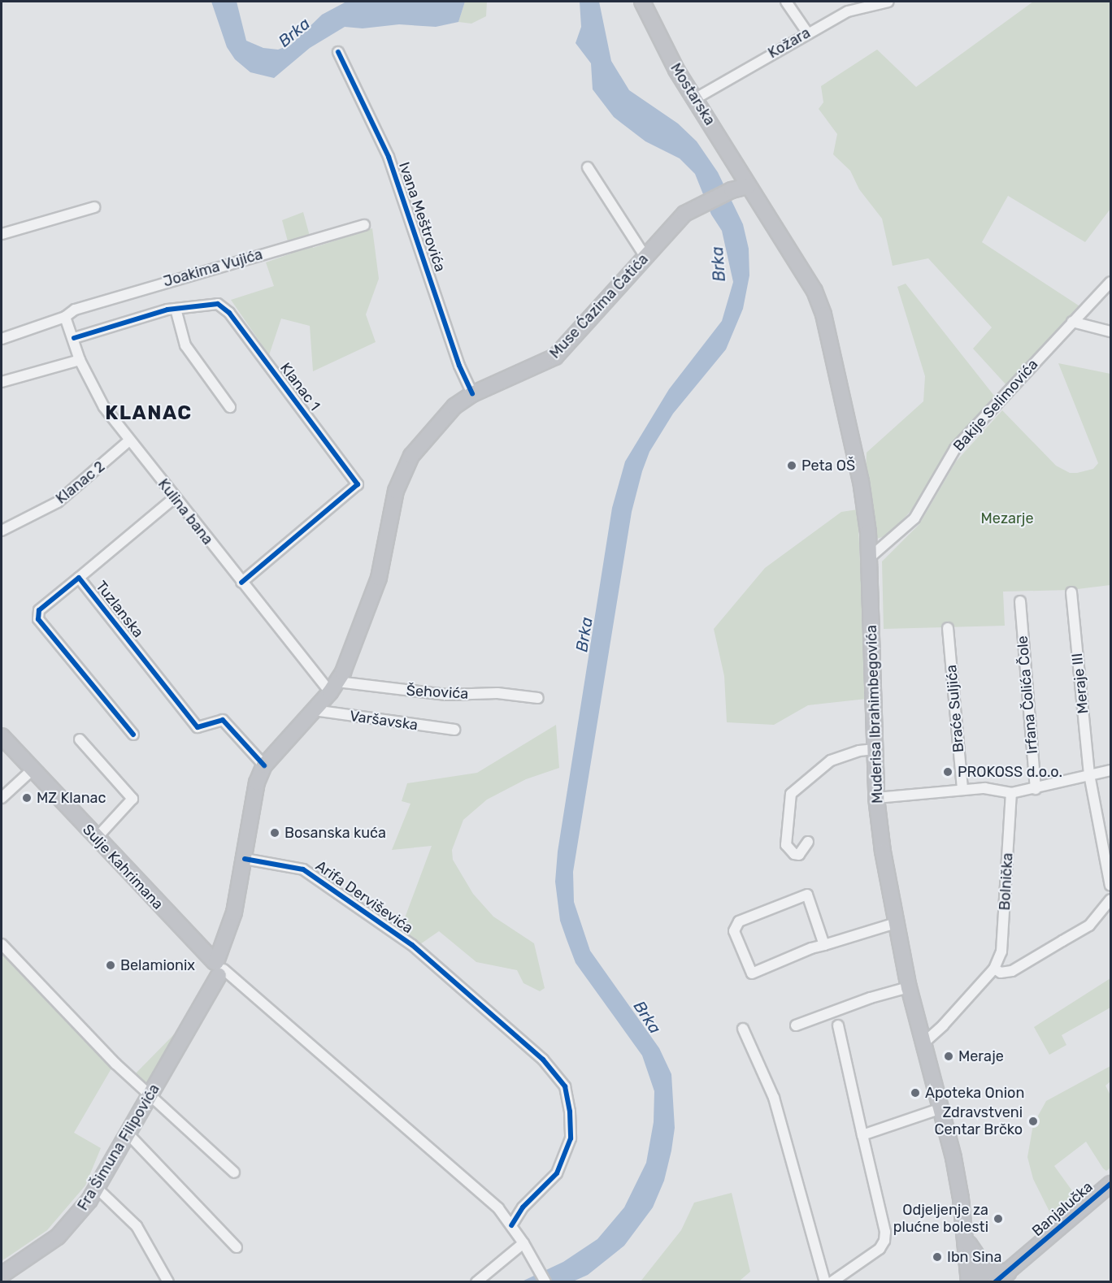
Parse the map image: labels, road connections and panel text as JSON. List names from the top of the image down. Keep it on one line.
{"streets":{"main road":["Mostarska","Muse Ćazima Ćatića","Muderisa Ibrahimbegovića","Sulje Kahrimana","Fra Šimuna Filipovića","Banjalučka"],"street":["Kožara","Ivana Meštrovića","Joakima Vujića","Klanac 1","Bakije Selimovića","Klanac 2","Kulina bana","Tuzlanska","Meraje III","Šehovića","Irfana Čolića Čole","Braće Suljića","Varšavska","Bolnička","Arifa Derviševića"]},"crossings":[["Kožara","Mostarska"],["Mostarska","Muse Ćazima Ćatića"],["Mostarska","Muderisa Ibrahimbegovića"],["Ivana Meštrovića","Muse Ćazima Ćatića"],["Joakima Vujića","Kulina bana"],["Muse Ćazima Ćatića","Kulina bana"],["Muse Ćazima Ćatića","Tuzlanska"],["Muse Ćazima Ćatića","Šehovića"],["Muse Ćazima Ćatića","Muderisa Ibrahimbegovića"],["Muse Ćazima Ćatića","Varšavska"],["Muse Ćazima Ćatića","Sulje Kahrimana"],["Muse Ćazima Ćatića","Arifa Derviševića"],["Muse Ćazima Ćatića","Fra Šimuna Filipovića"],["Klanac 1","Kulina bana"],["Bakije Selimovića","Muderisa Ibrahimbegovića"],["Klanac 2","Kulina bana"],["Kulina bana","Tuzlanska"],["Kulina bana","Šehovića"],["Muderisa Ibrahimbegovića","Bolnička"],["Sulje Kahrimana","Fra Šimuna Filipovića"]],"districts":["KLANAC"],"water":["Brka"],"parks":["Mezarje"],"places":["Peta OŠ","PROKOSS d.o.o.","MZ Klanac","Bosanska kuća","Belamionix","Meraje","Apoteka Onion","Zdravstveni Centar Brčko","Odjeljenje za plućne bolesti","Ibn Sina"]}
